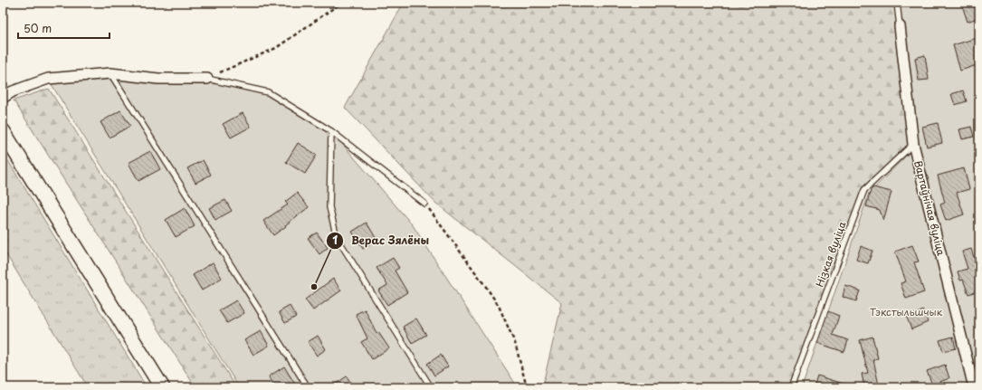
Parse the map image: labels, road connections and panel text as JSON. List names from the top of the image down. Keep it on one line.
{"streets":{"street":["Вартаўнічая вуліца"],"lane":["Нізкая вуліца"]},"crossings":[["Вартаўнічая вуліца","Нізкая вуліца"]],"parks":["Тэкстыльшчык"],"places":["Верас Зялёны"],"scale_bar":"50 m"}
